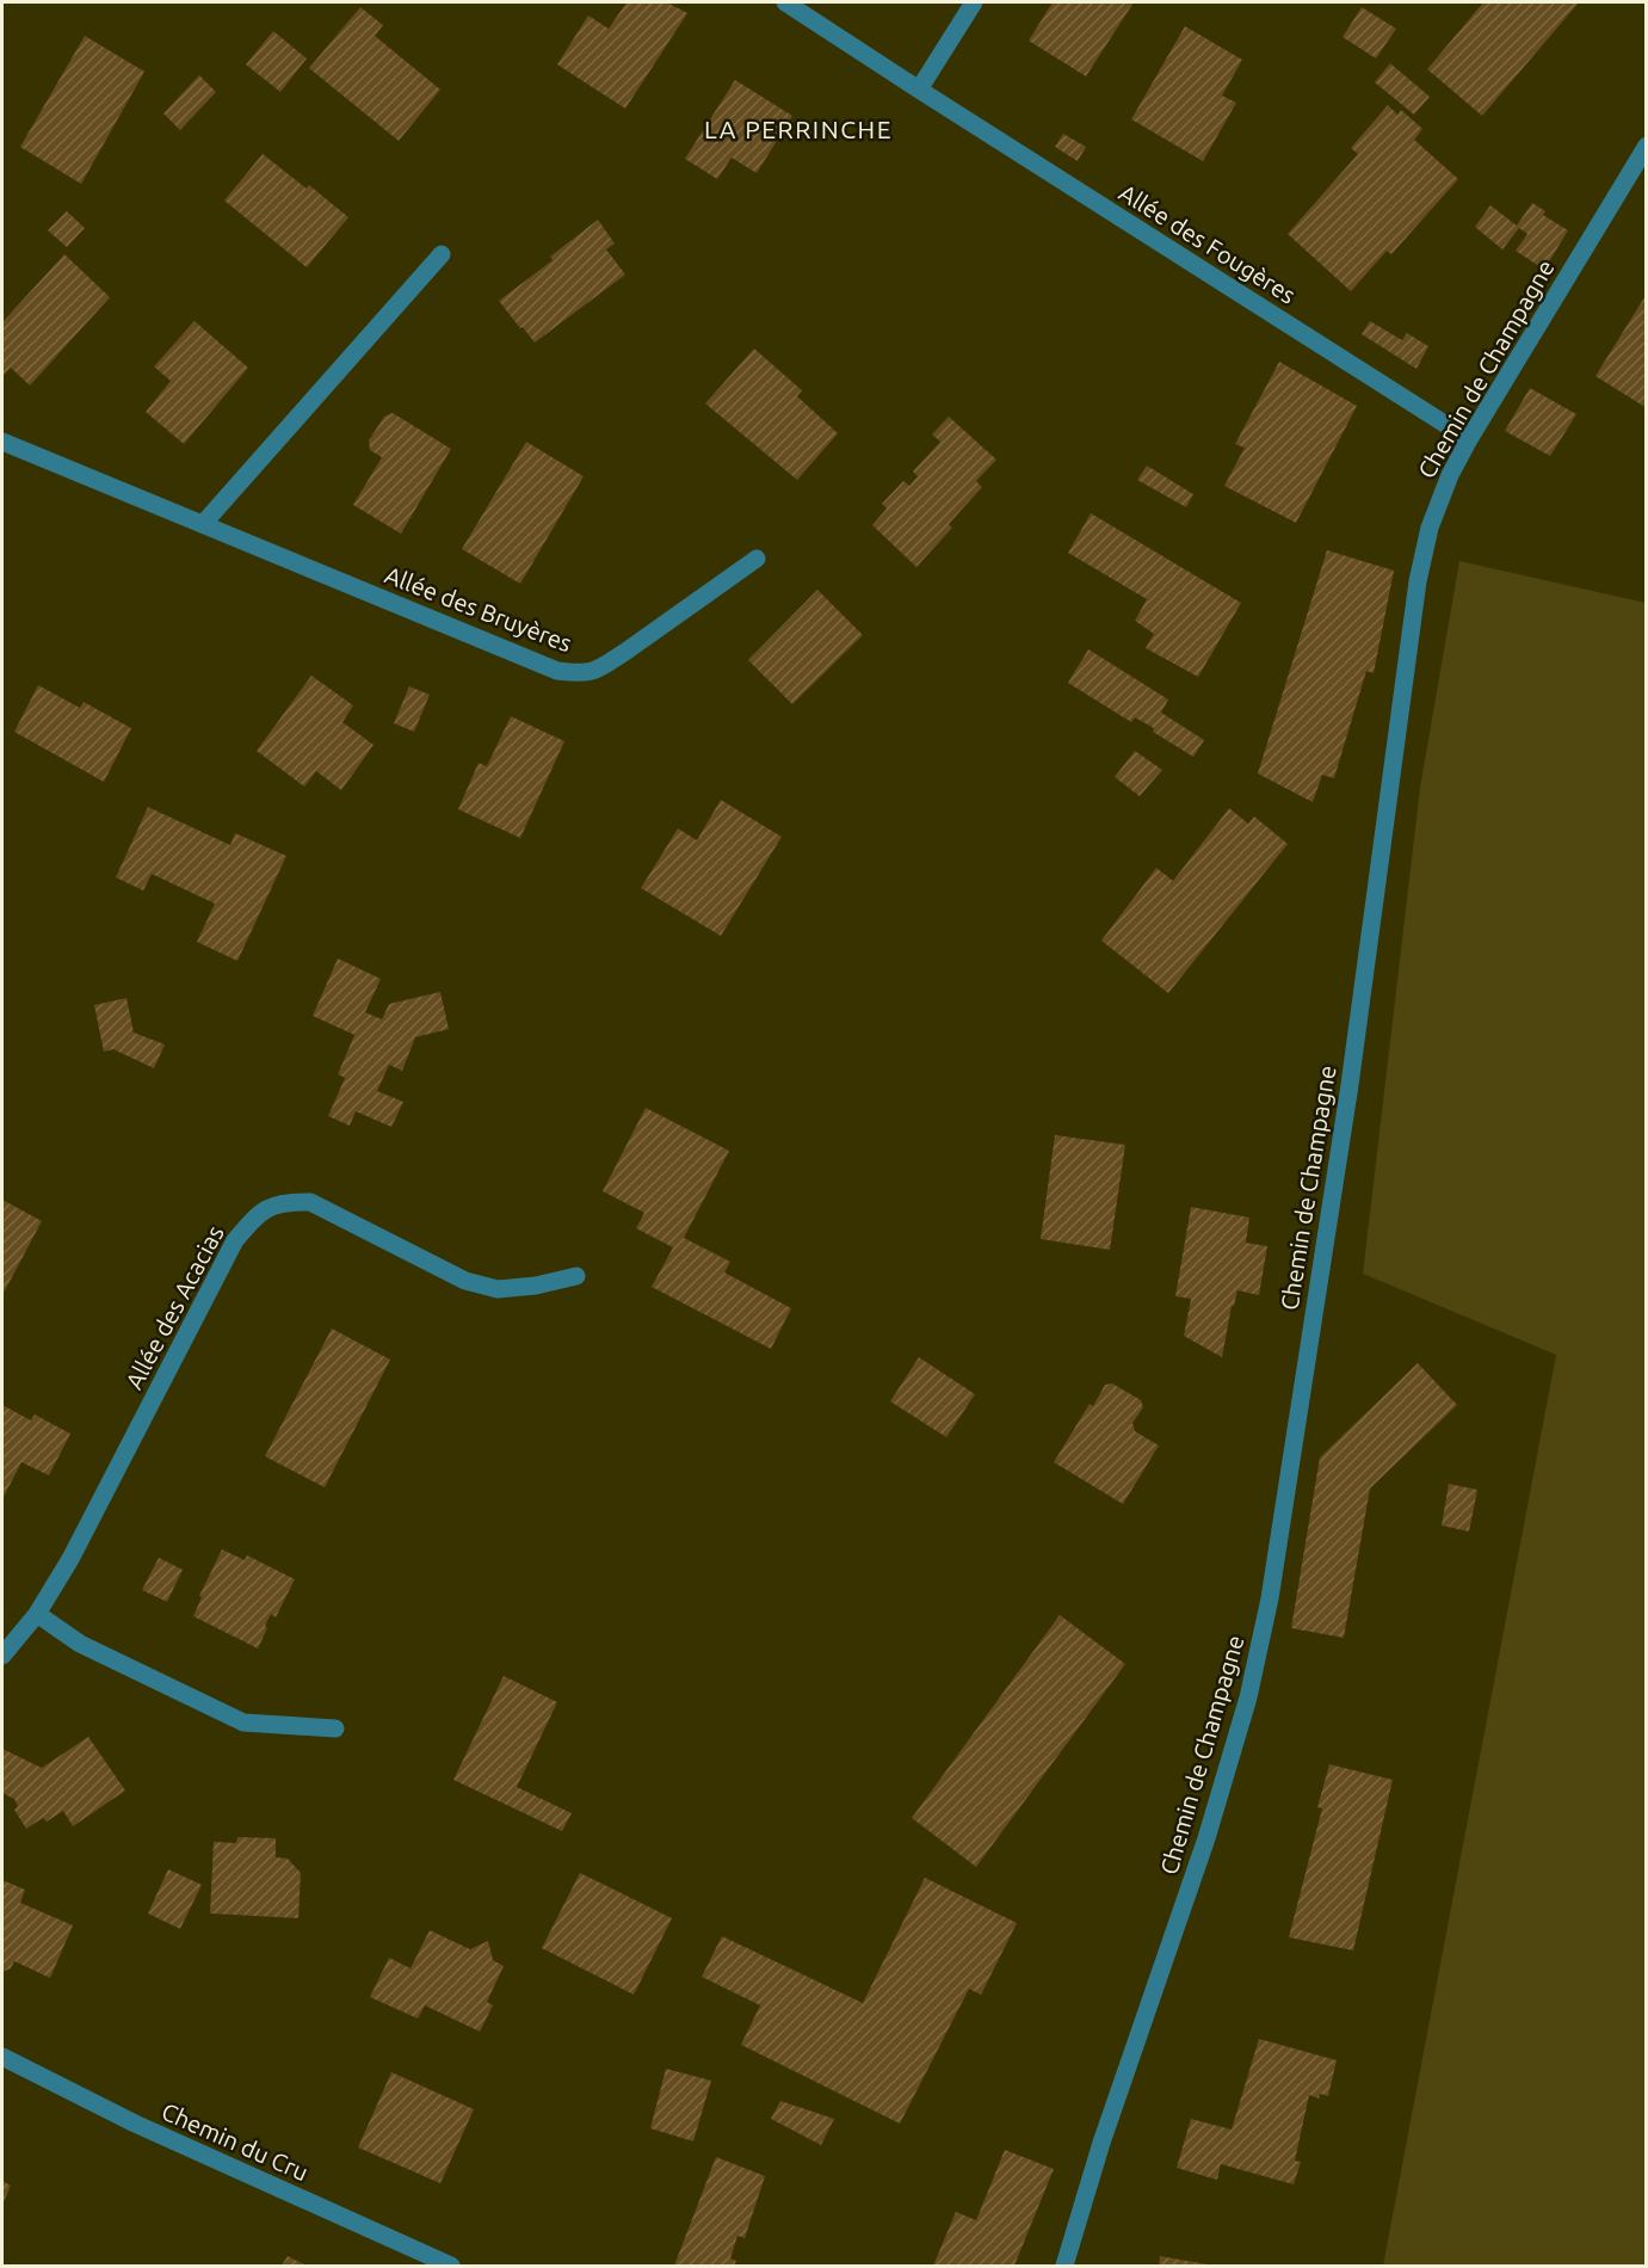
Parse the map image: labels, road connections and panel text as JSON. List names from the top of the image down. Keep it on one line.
{"streets":{"street":["Allée des Fougères","Chemin de Champagne","Allée des Bruyères","Allée des Acacias","Chemin du Cru"]},"crossings":[["Allée des Fougères","Chemin de Champagne"]],"districts":["LA PERRINCHE"]}
